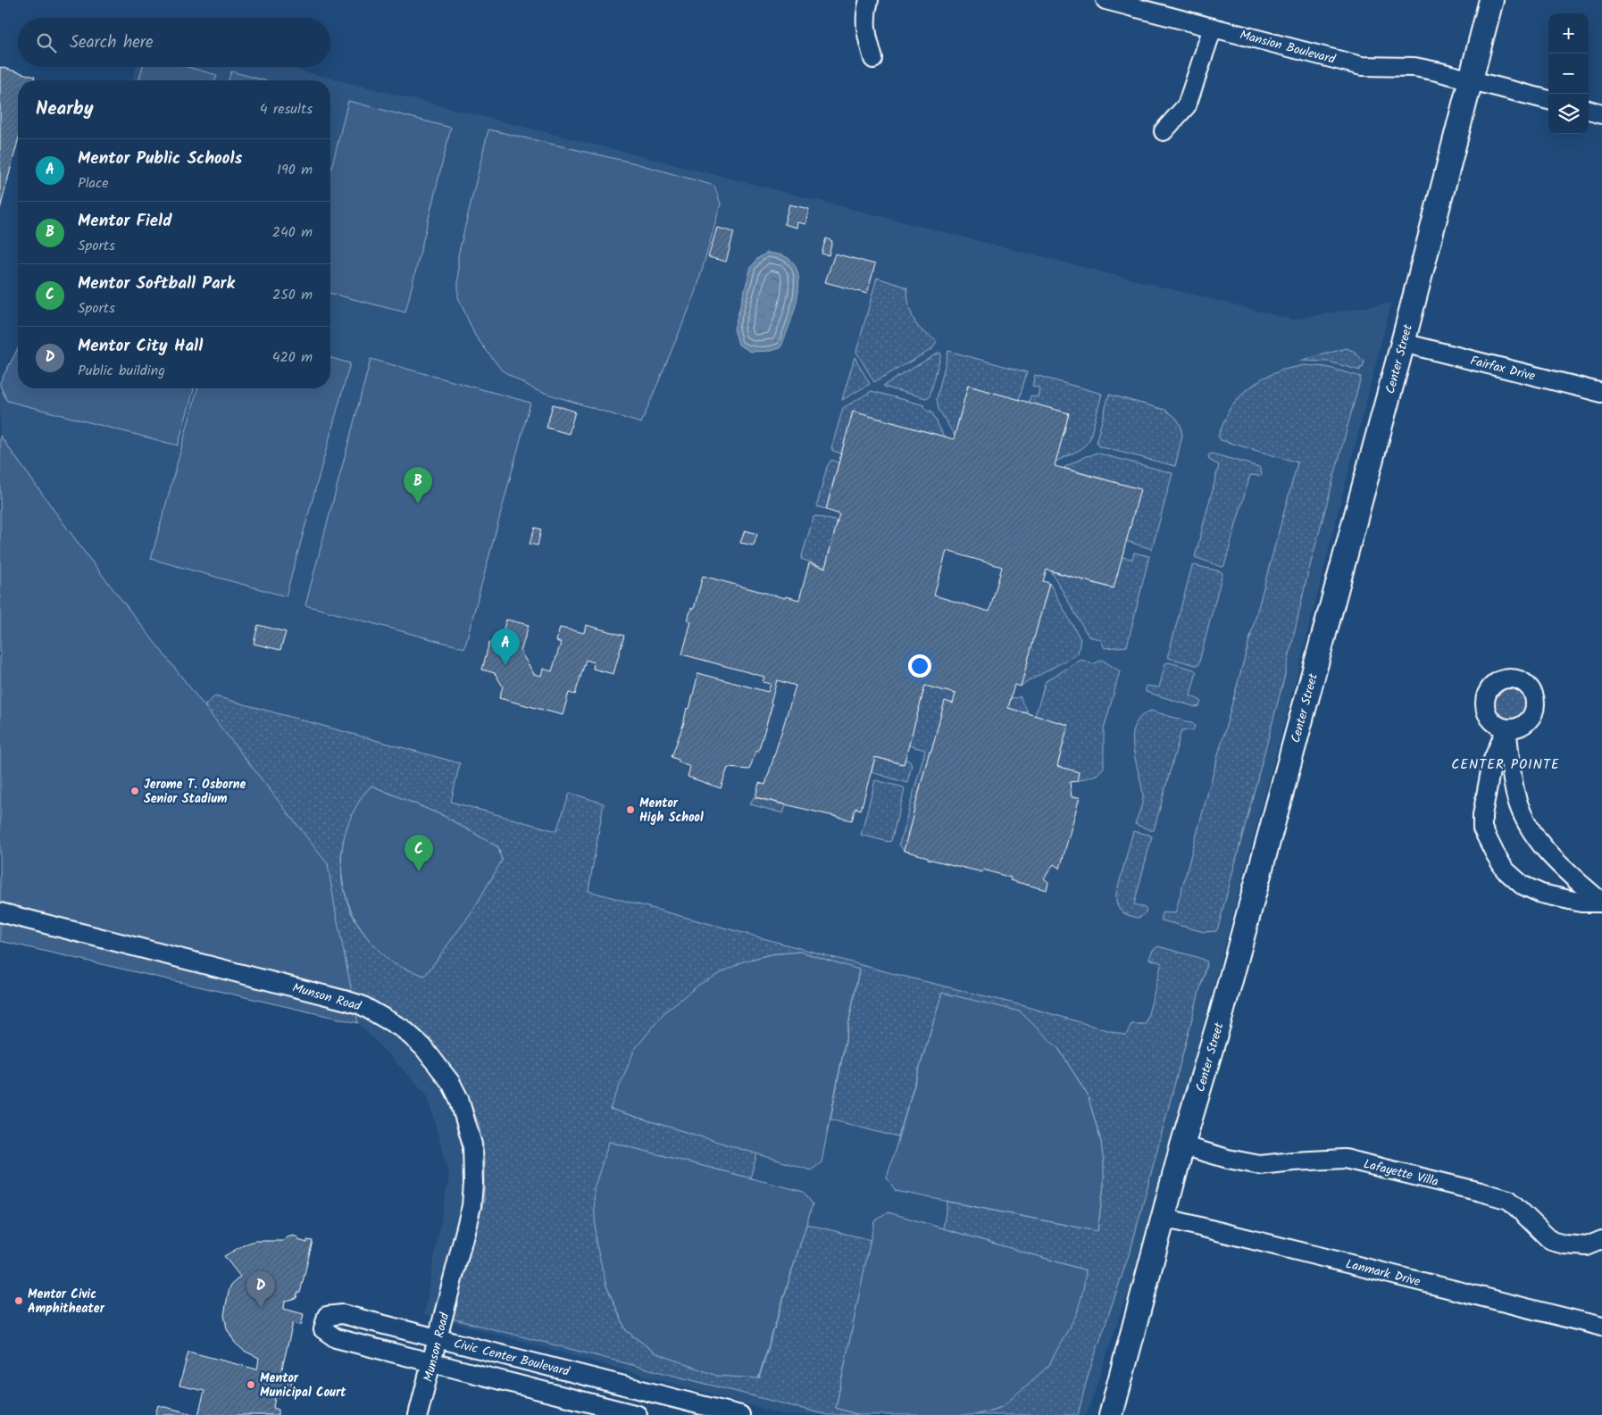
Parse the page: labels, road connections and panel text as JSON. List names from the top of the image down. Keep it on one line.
{"streets":{"main road":["Center Street"],"street":["Mansion Boulevard","Fairfax Drive","Munson Road","Lafayette Villa","Lanmark Drive","Civic Center Boulevard"]},"crossings":[["Mansion Boulevard","Center Street"],["Center Street","Fairfax Drive"],["Center Street","Lafayette Villa"],["Center Street","Lanmark Drive"],["Munson Road","Civic Center Boulevard"]],"districts":["CENTER POINTE"],"places":["Jerome T. Osborne Senior Stadium","Mentor High School","Mentor Civic Amphitheater","Mentor Municipal Court"],"page":{"map_buttons":["+","−"],"search":"Search here","heading":["Nearby","4 results"],"list":[{"mark":"A","name":"Mentor Public Schools","note":"Place","value":"190 m"},{"mark":"B","name":"Mentor Field","note":"Sports","value":"240 m"},{"mark":"C","name":"Mentor Softball Park","note":"Sports","value":"250 m"},{"mark":"D","name":"Mentor City Hall","note":"Public building","value":"420 m"}],"pins":["B","A","C","D"]}}
